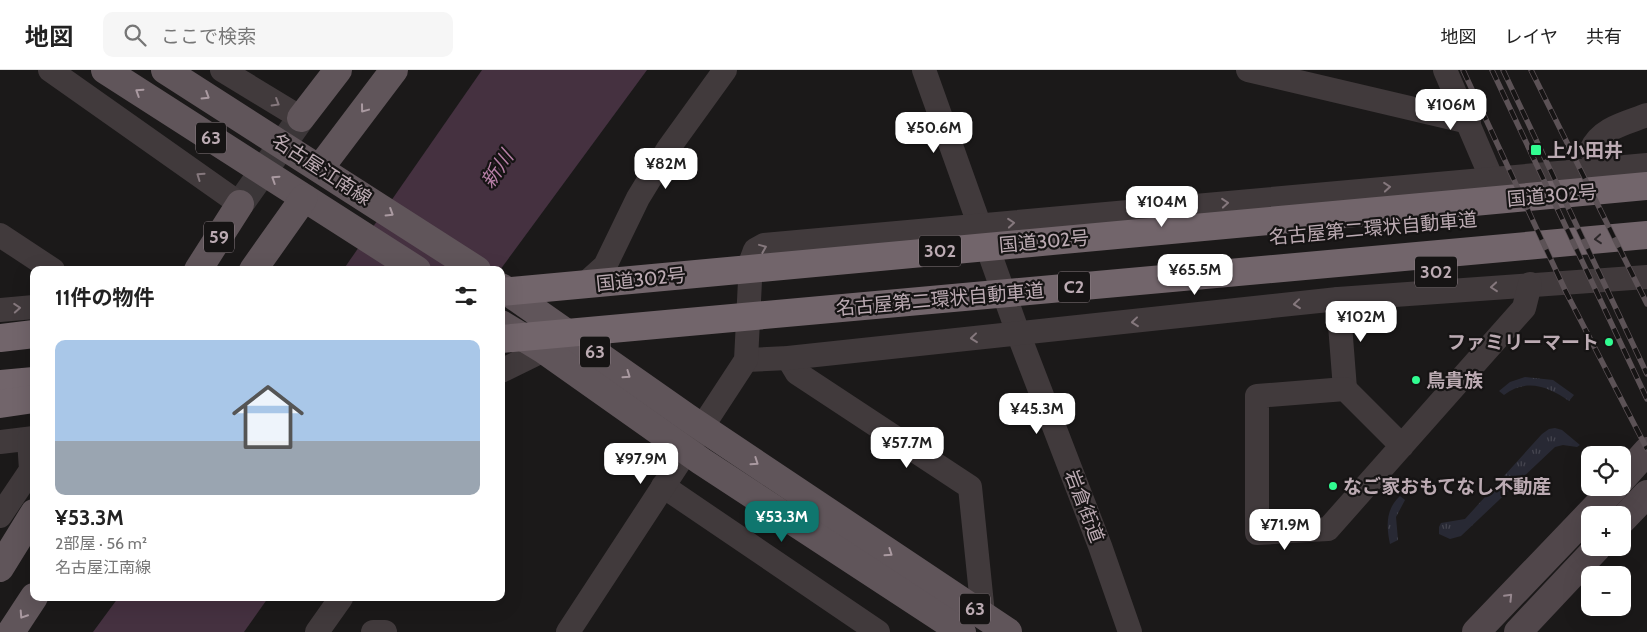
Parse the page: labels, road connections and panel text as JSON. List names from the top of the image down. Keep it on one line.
{"streets":{"highway":["国道302号","名古屋第二環状自動車道","302","C2"],"main road":["63","名古屋江南線","59"],"street":["岩倉街道"]},"crossings":[["63","302"]],"water":["新川"],"places":{"transit":["上小田井"],"other":["ファミリーマート","鳥貴族","なご家おもてなし不動産"]},"page":{"header":"地図","search":"ここで検索","nav":["地図","レイヤ","共有"],"price":["¥106M","¥50.6M","¥82M","¥104M","¥65.5M","¥102M","¥45.3M","¥57.7M","¥97.9M","¥53.3M","¥71.9M"],"heading":"11件の物件","list":[{"name":"¥53.3M","note":"2部屋 · 56 m² · 名古屋江南線"}],"map_buttons":["+","−"]}}
